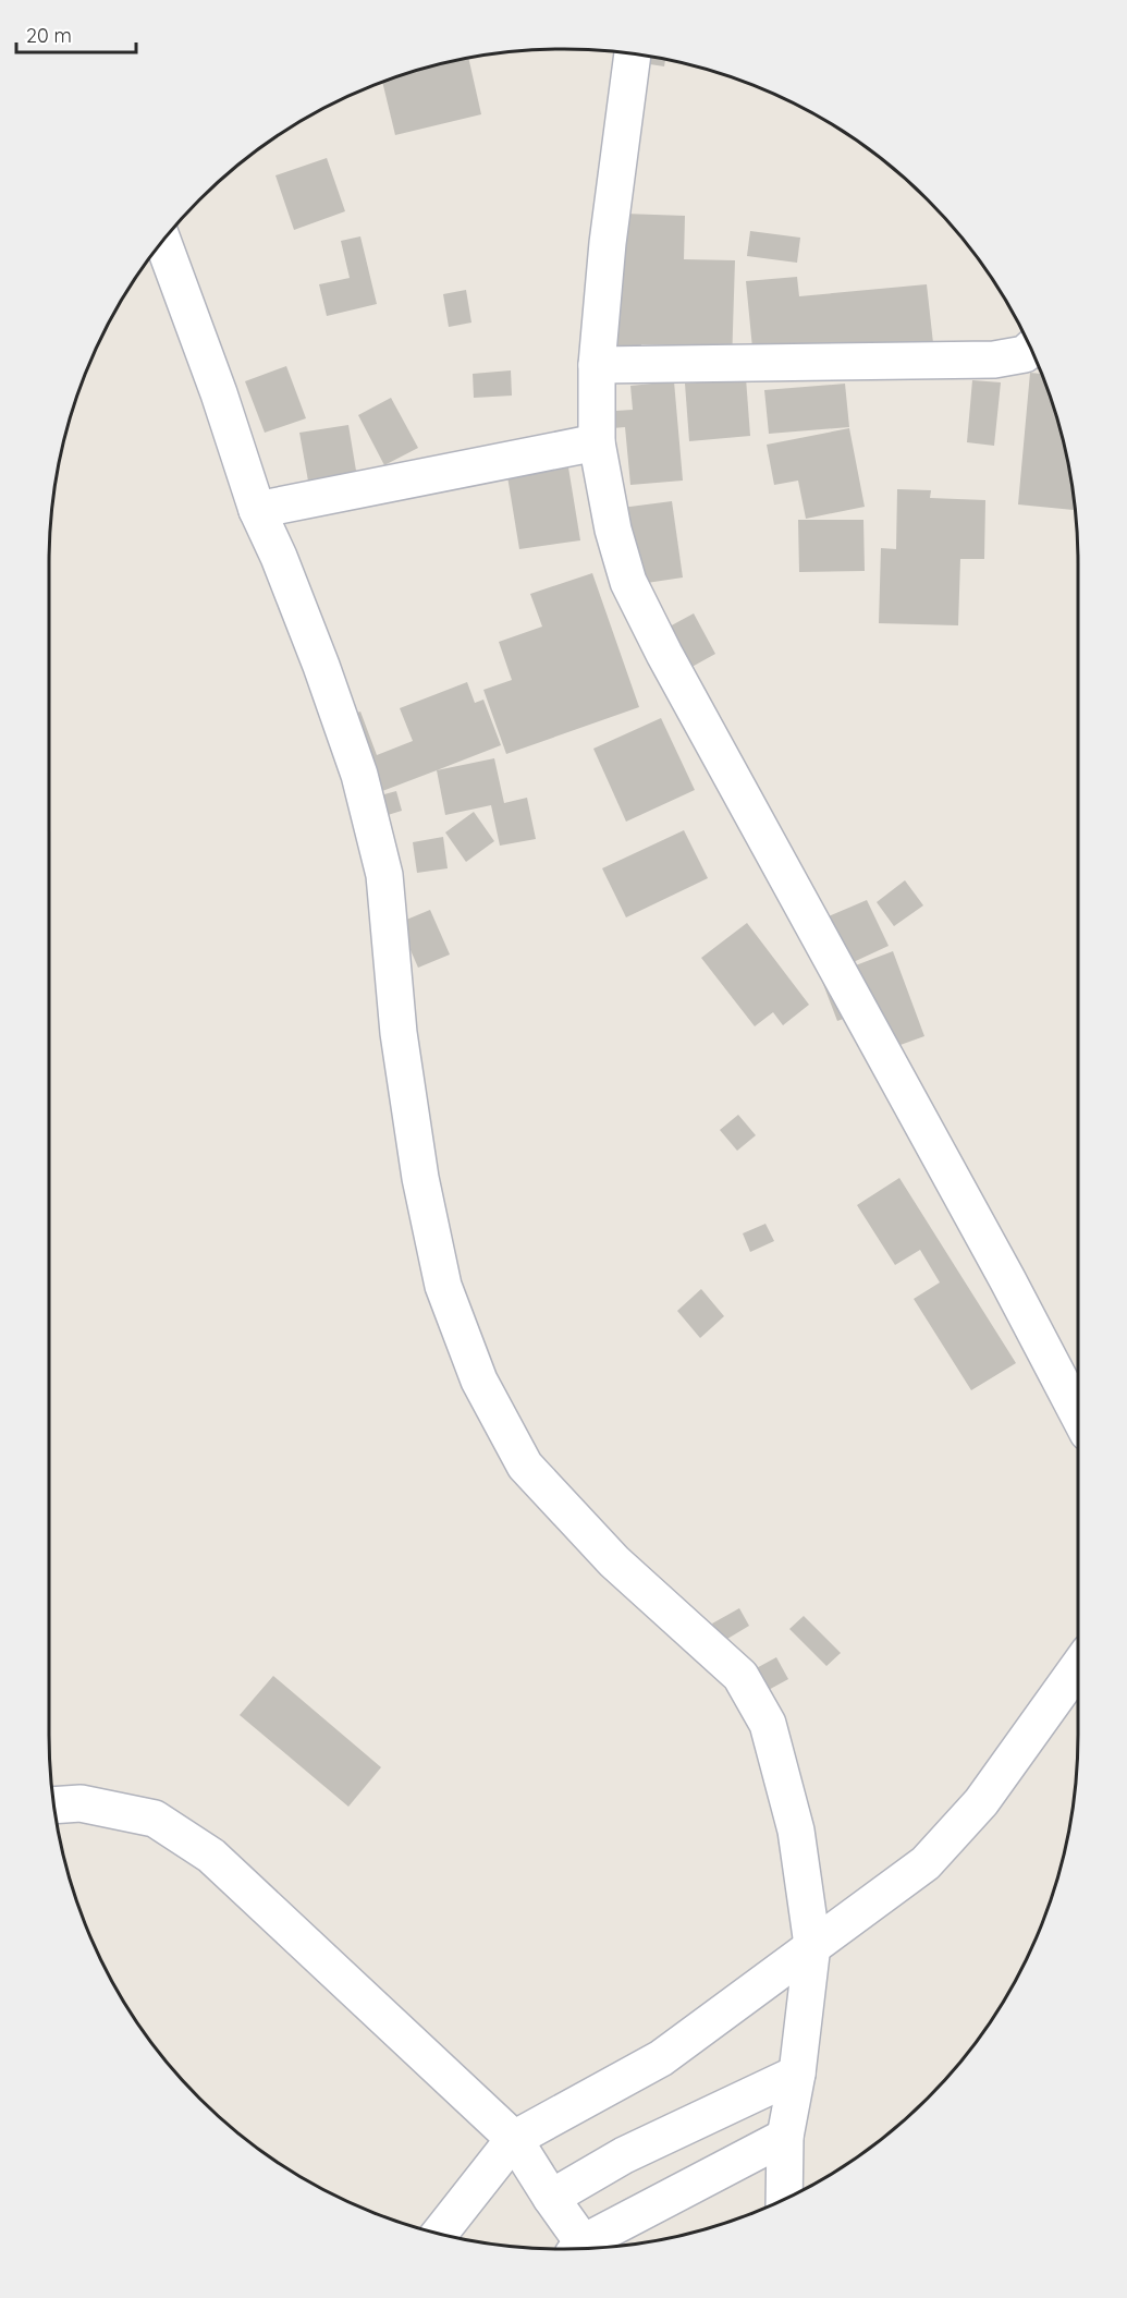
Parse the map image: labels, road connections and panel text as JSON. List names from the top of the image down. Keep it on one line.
{"scale_bar":"20 m"}
